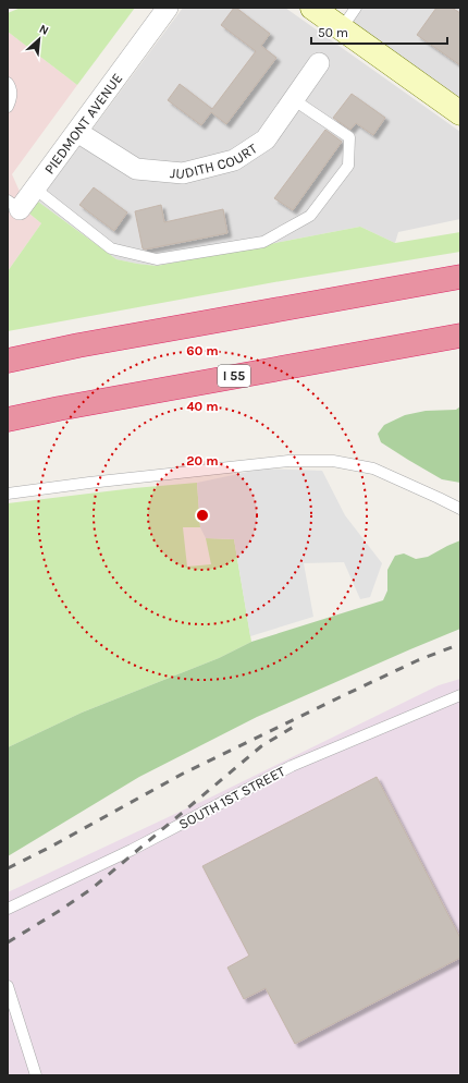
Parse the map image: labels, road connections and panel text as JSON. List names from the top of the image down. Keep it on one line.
{"streets":{"highway":["I 55"],"street":["PIEDMONT AVENUE","JUDITH COURT"],"lane":["SOUTH 1ST STREET"]},"crossings":[["PIEDMONT AVENUE","JUDITH COURT"]],"scale_bar":"50 m","north":"top right","rings":["60 m","40 m","20 m"]}
